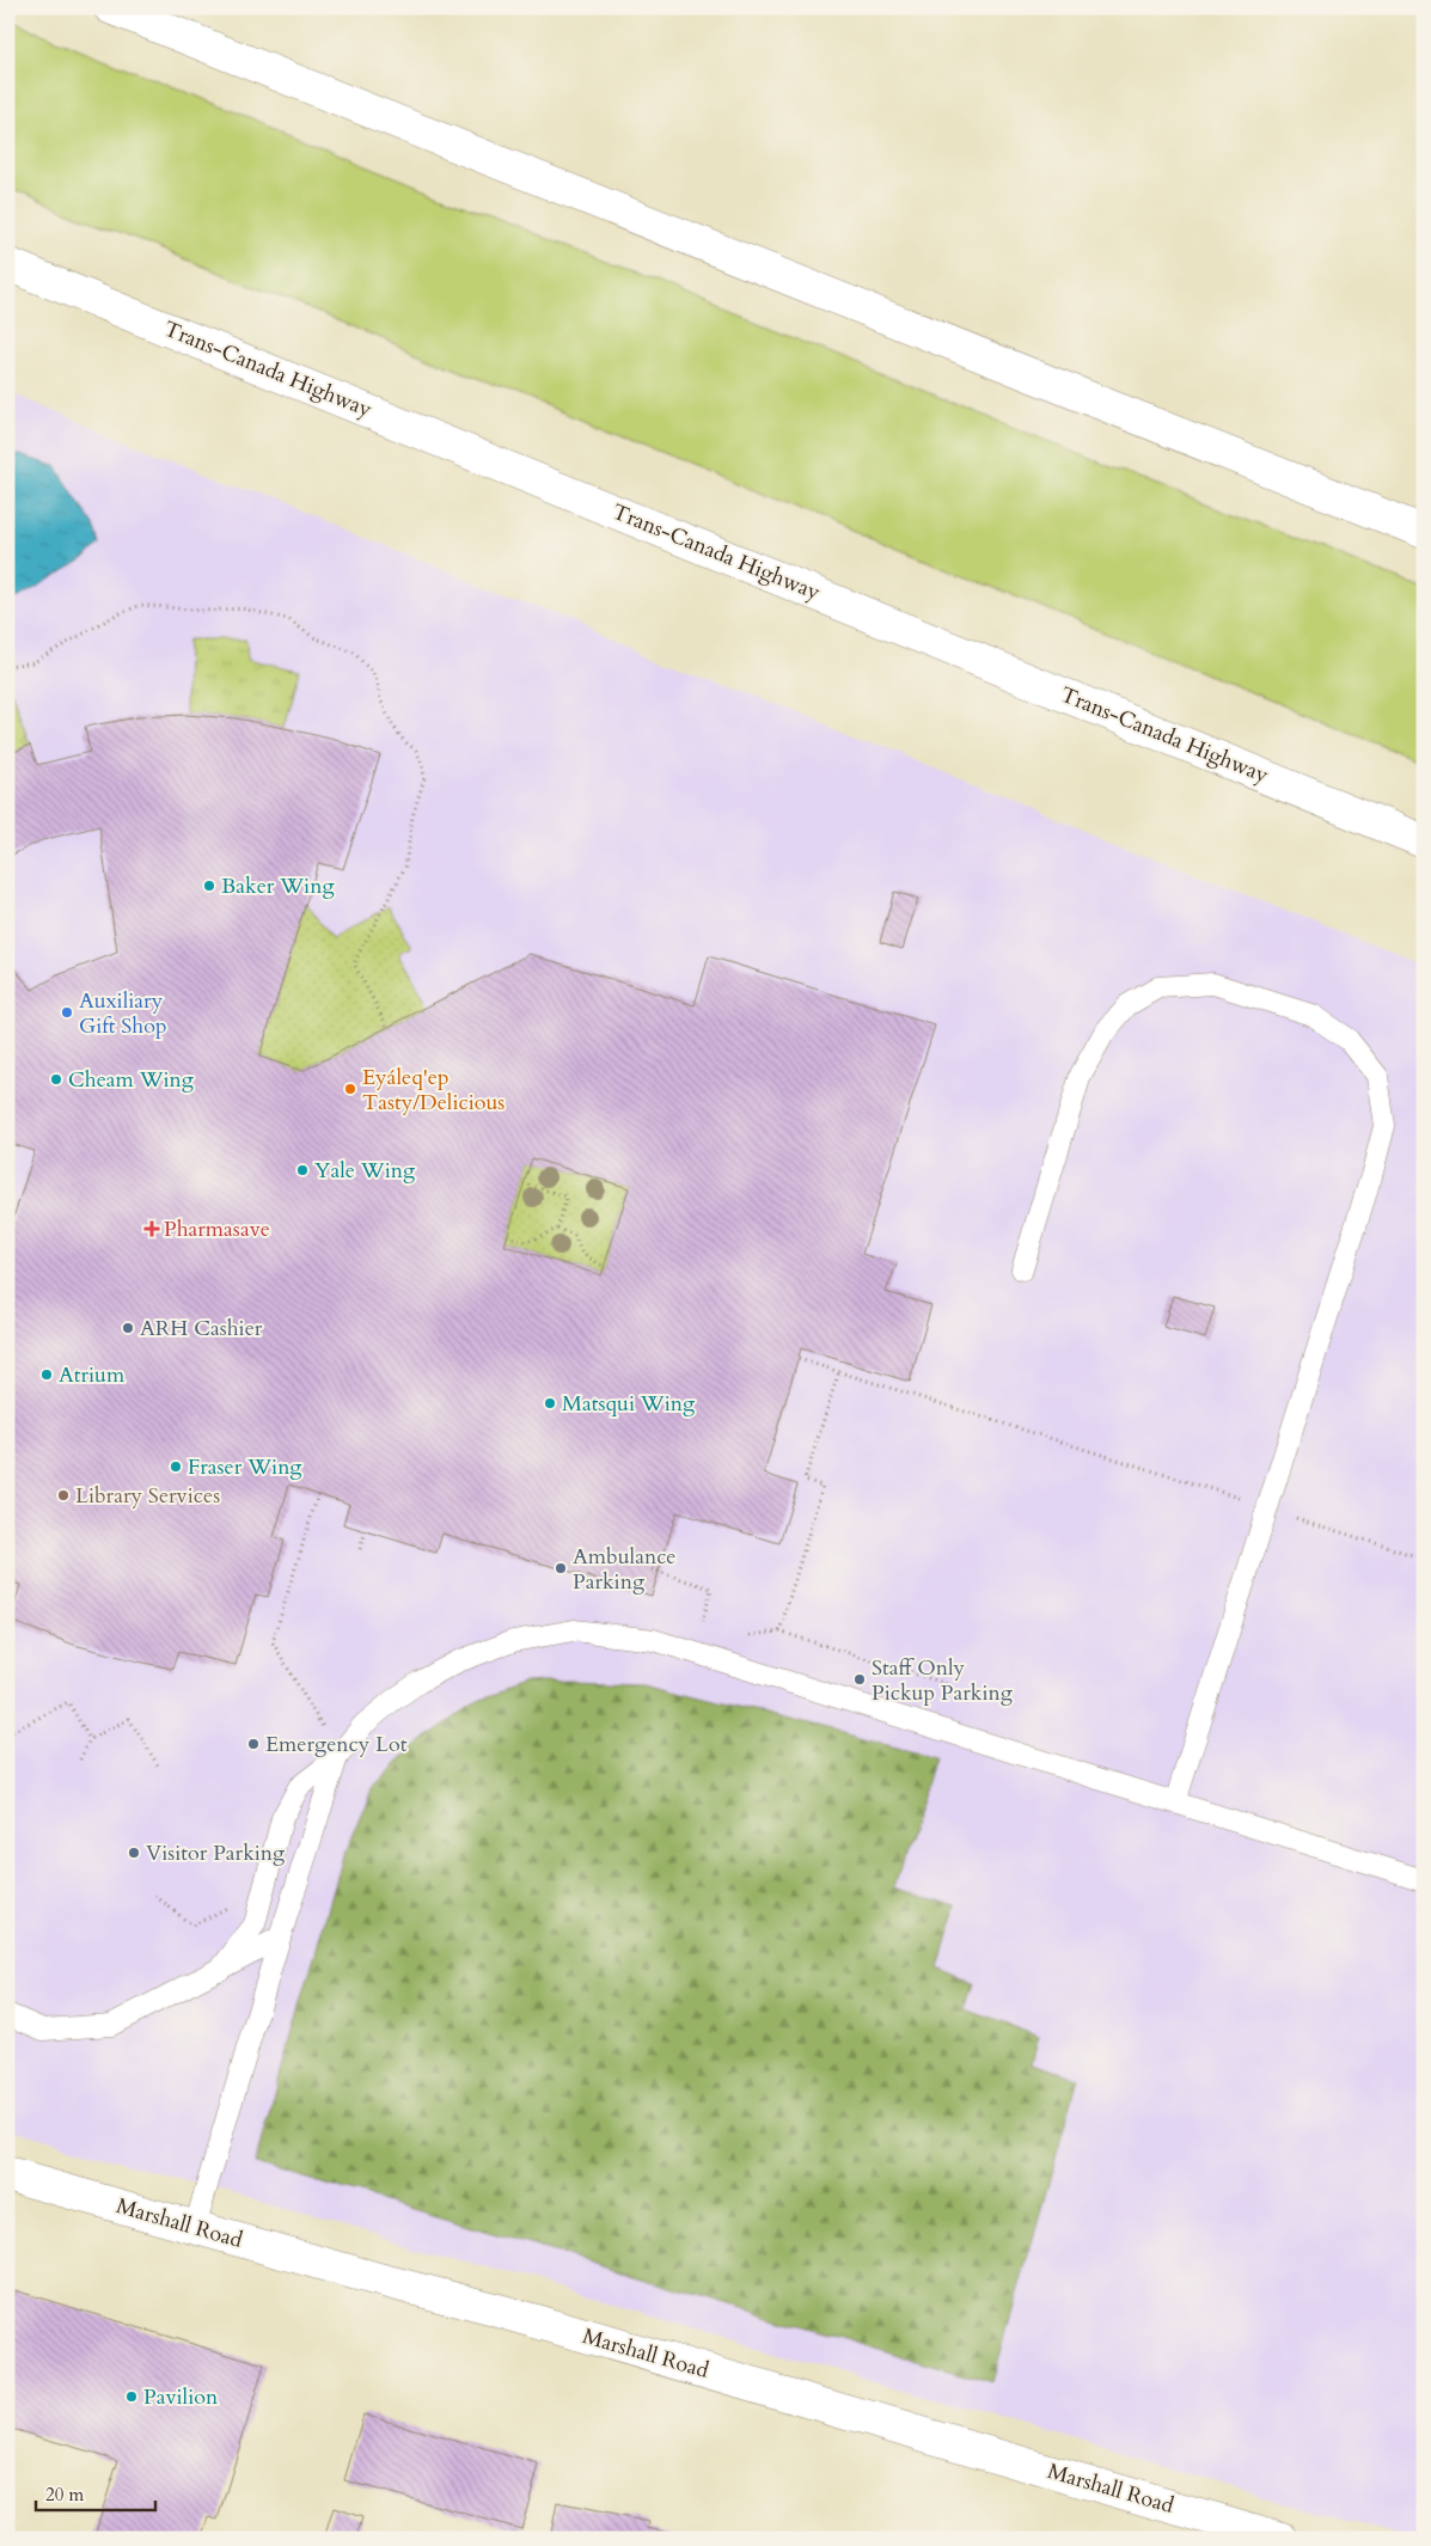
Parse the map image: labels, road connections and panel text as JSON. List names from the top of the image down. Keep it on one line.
{"streets":{"main road":["Trans-Canada Highway","Marshall Road"]},"places":{"other":["Baker Wing","Auxiliary Gift Shop","Cheam Wing","Eyáleq'ep Tasty/Delicious","Yale Wing","ARH Cashier","Atrium","Matsqui Wing","Fraser Wing","Library Services","Ambulance Parking","Staff Only Pickup Parking","Emergency Lot","Visitor Parking","Pavilion"],"health":["Pharmasave"]},"scale_bar":"20 m"}
